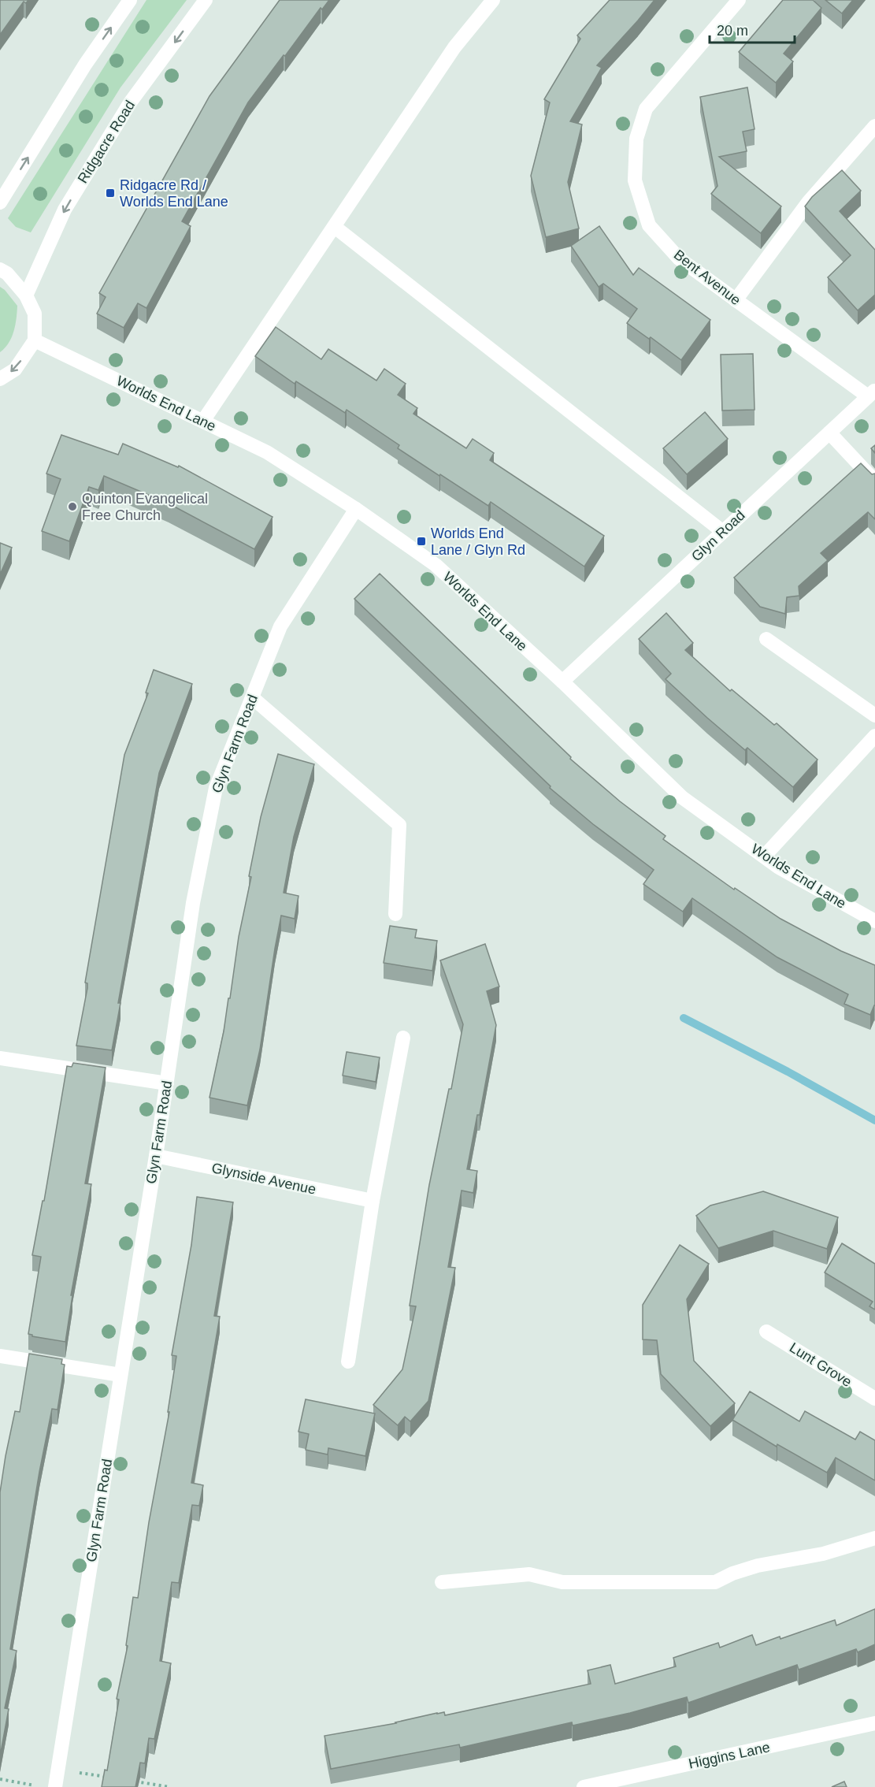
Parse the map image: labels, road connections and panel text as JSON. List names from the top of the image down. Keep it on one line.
{"streets":{"street":["Ridgacre Road","Bent Avenue","Worlds End Lane","Glyn Road","Glyn Farm Road","Glynside Avenue","Lunt Grove","Higgins Lane"]},"crossings":[["Bent Avenue","Glyn Road"],["Worlds End Lane","Glyn Road"],["Worlds End Lane","Glyn Farm Road"],["Glyn Farm Road","Glynside Avenue"]],"places":{"transit":["Ridgacre Rd / Worlds End Lane","Worlds End Lane / Glyn Rd"],"other":["Quinton Evangelical Free Church"]},"scale_bar":"20 m"}
